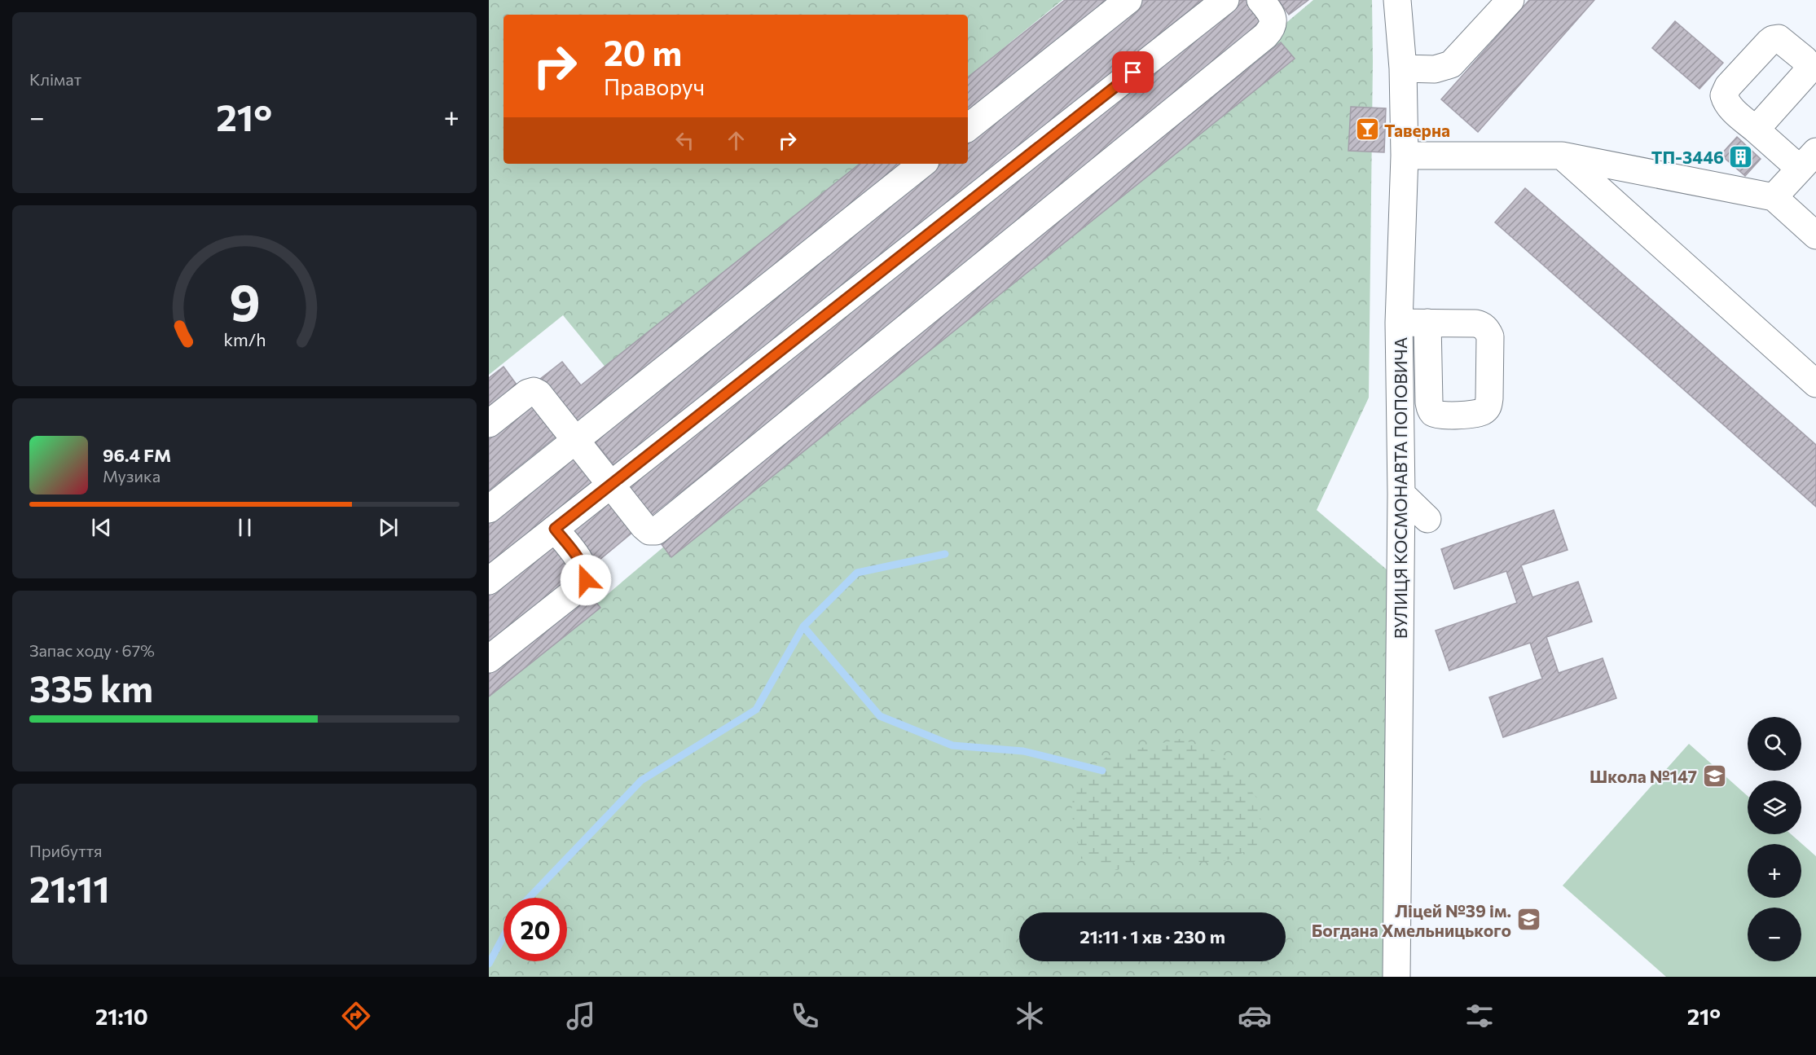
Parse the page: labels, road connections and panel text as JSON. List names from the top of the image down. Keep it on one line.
{"streets":{"street":["ВУЛИЦЯ КОСМОНАВТА ПОПОВИЧА"]},"places":{"bar":["Таверна"],"building":["ТП-3446"],"school or university":["Школа №147","Ліцей №39 ім. Богдана Хмельницького"]},"page":{"tile":["Клімат",["Запас ходу · 67%","335 km"],["Прибуття","21:11"]],"turn":["20 m","Праворуч"],"heat":["−","21°","+"],"song":["96.4 FM","Музика"],"map_buttons":["+","−"],"limit":"20","trip":"21:11 · 1 хв · 230 m","tabs":["21:10","21°"],"gauge":["9","km/h"]}}
